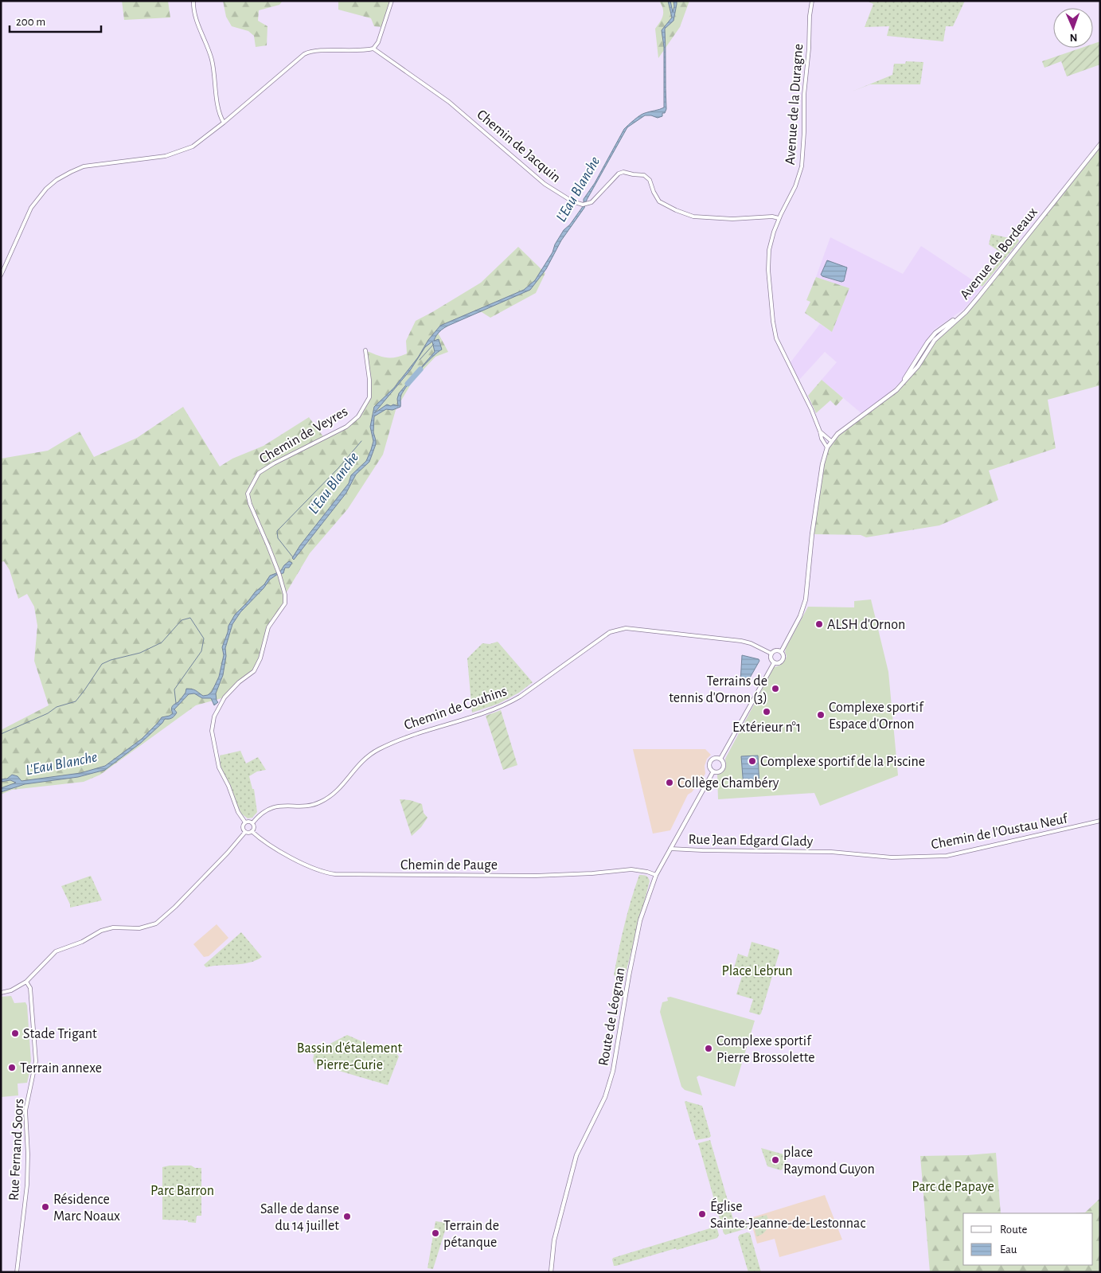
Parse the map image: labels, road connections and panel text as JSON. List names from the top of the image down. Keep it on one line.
{"streets":{"main road":["Avenue de Bordeaux","Route de Léognan"],"street":["Avenue de la Duragne","Chemin de Jacquin","Chemin de Veyres","Chemin de Couhins","Chemin de l'Oustau Neuf","Rue Jean Edgard Glady","Chemin de Pauge","Rue Fernand Soors"]},"crossings":[["Avenue de la Duragne","Chemin de Jacquin"],["Chemin de Veyres","Chemin de Couhins"],["Chemin de Veyres","Chemin de Pauge"],["Chemin de Couhins","Chemin de Pauge"],["Chemin de l'Oustau Neuf","Rue Jean Edgard Glady"],["Rue Jean Edgard Glady","Route de Léognan"],["Chemin de Pauge","Route de Léognan"]],"water":["L'Eau Blanche"],"parks":["Place Lebrun","Bassin d'étalement Pierre-Curie","Parc de Papaye","Parc Barron"],"places":["ALSH d'Ornon","Terrains de tennis d'Ornon (3)","Extérieur n°1","Complexe sportif Espace d'Ornon","Complexe sportif de la Piscine","Collège Chambéry","Stade Trigant","Complexe sportif Pierre Brossolette","Terrain annexe","place Raymond Guyon","Résidence Marc Noaux","Église Sainte-Jeanne-de-Lestonnac","Salle de danse du 14 juillet","Terrain de pétanque"],"legend":["Route","Eau"],"scale_bar":"200 m","north":"bottom"}
